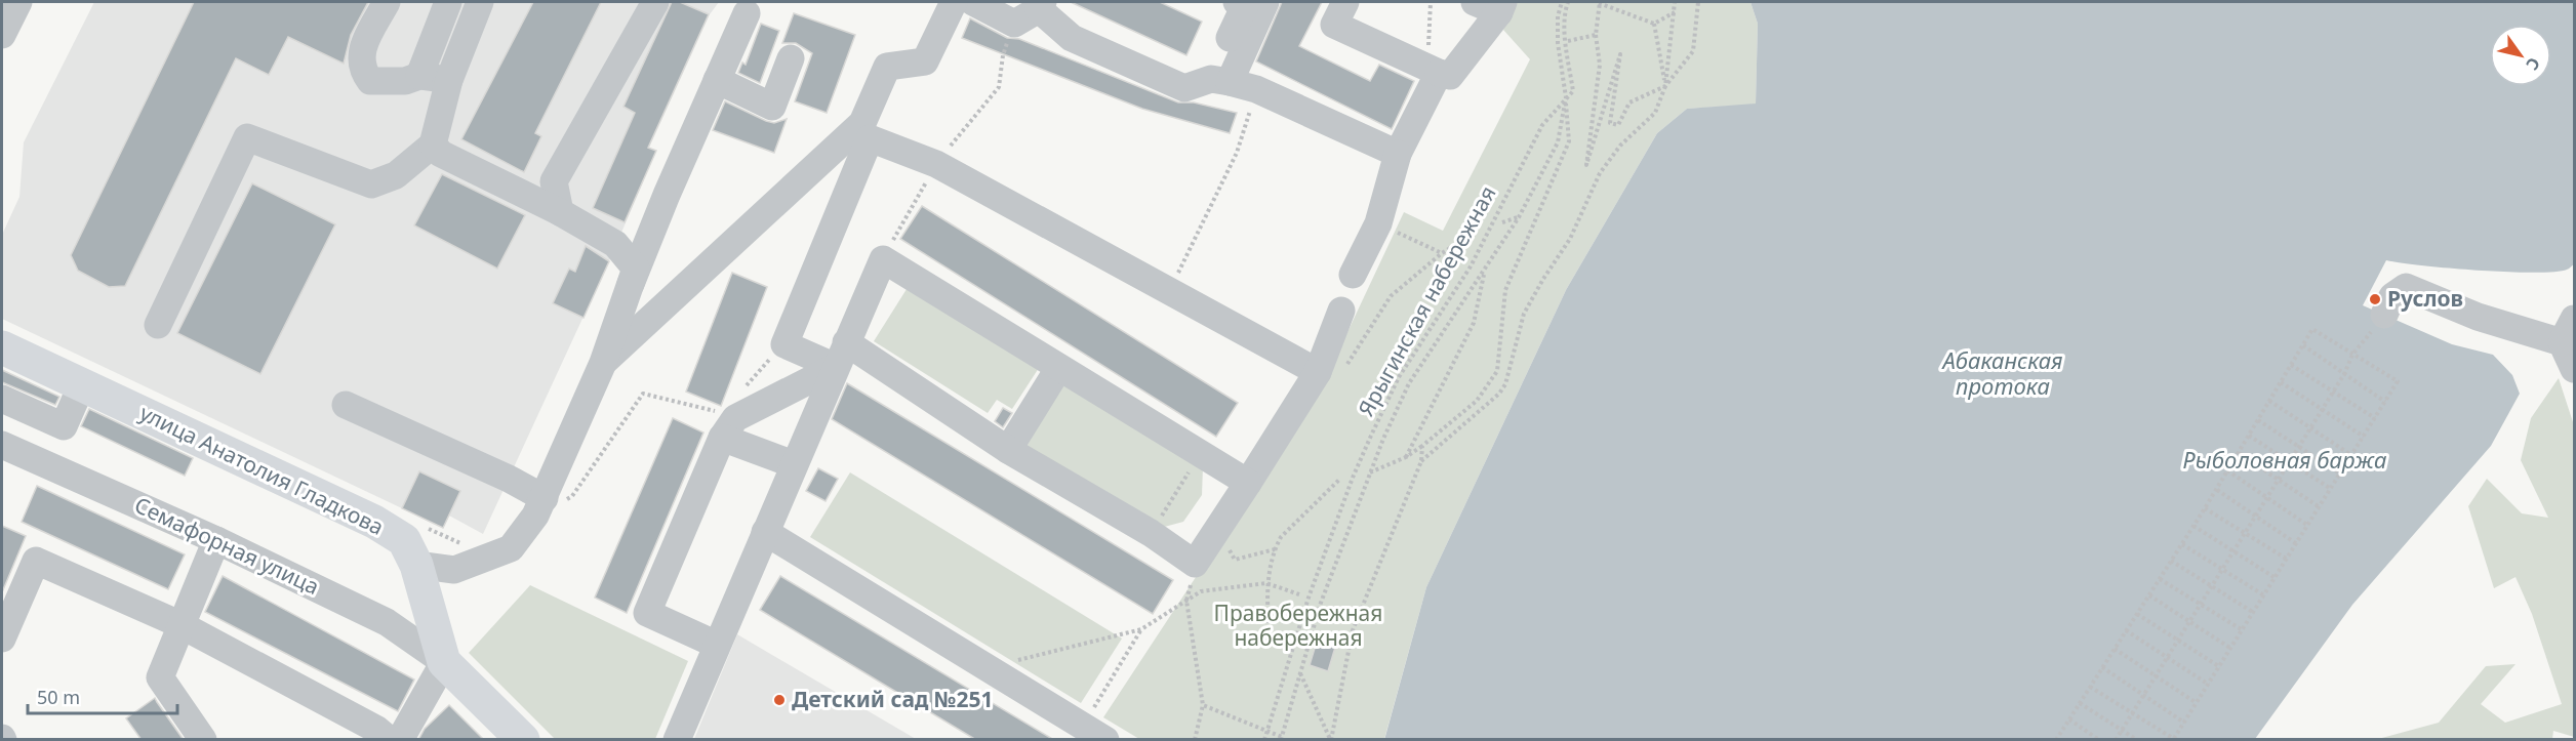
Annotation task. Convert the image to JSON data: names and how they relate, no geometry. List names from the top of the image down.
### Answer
{
  "streets": {
    "main road": ["улица Анатолия Гладкова"],
    "street": ["Семафорная улица"],
    "path": ["Ярыгинская набережная"]
  },
  "crossings": [
    ["улица Анатолия Гладкова", "Семафорная улица"]
  ],
  "water": ["Абаканская протока", "Рыболовная баржа"],
  "parks": ["Правобережная набережная"],
  "places": ["Руслов", "Детский сад №251"],
  "scale_bar": "50 m",
  "north": "bottom right"
}
